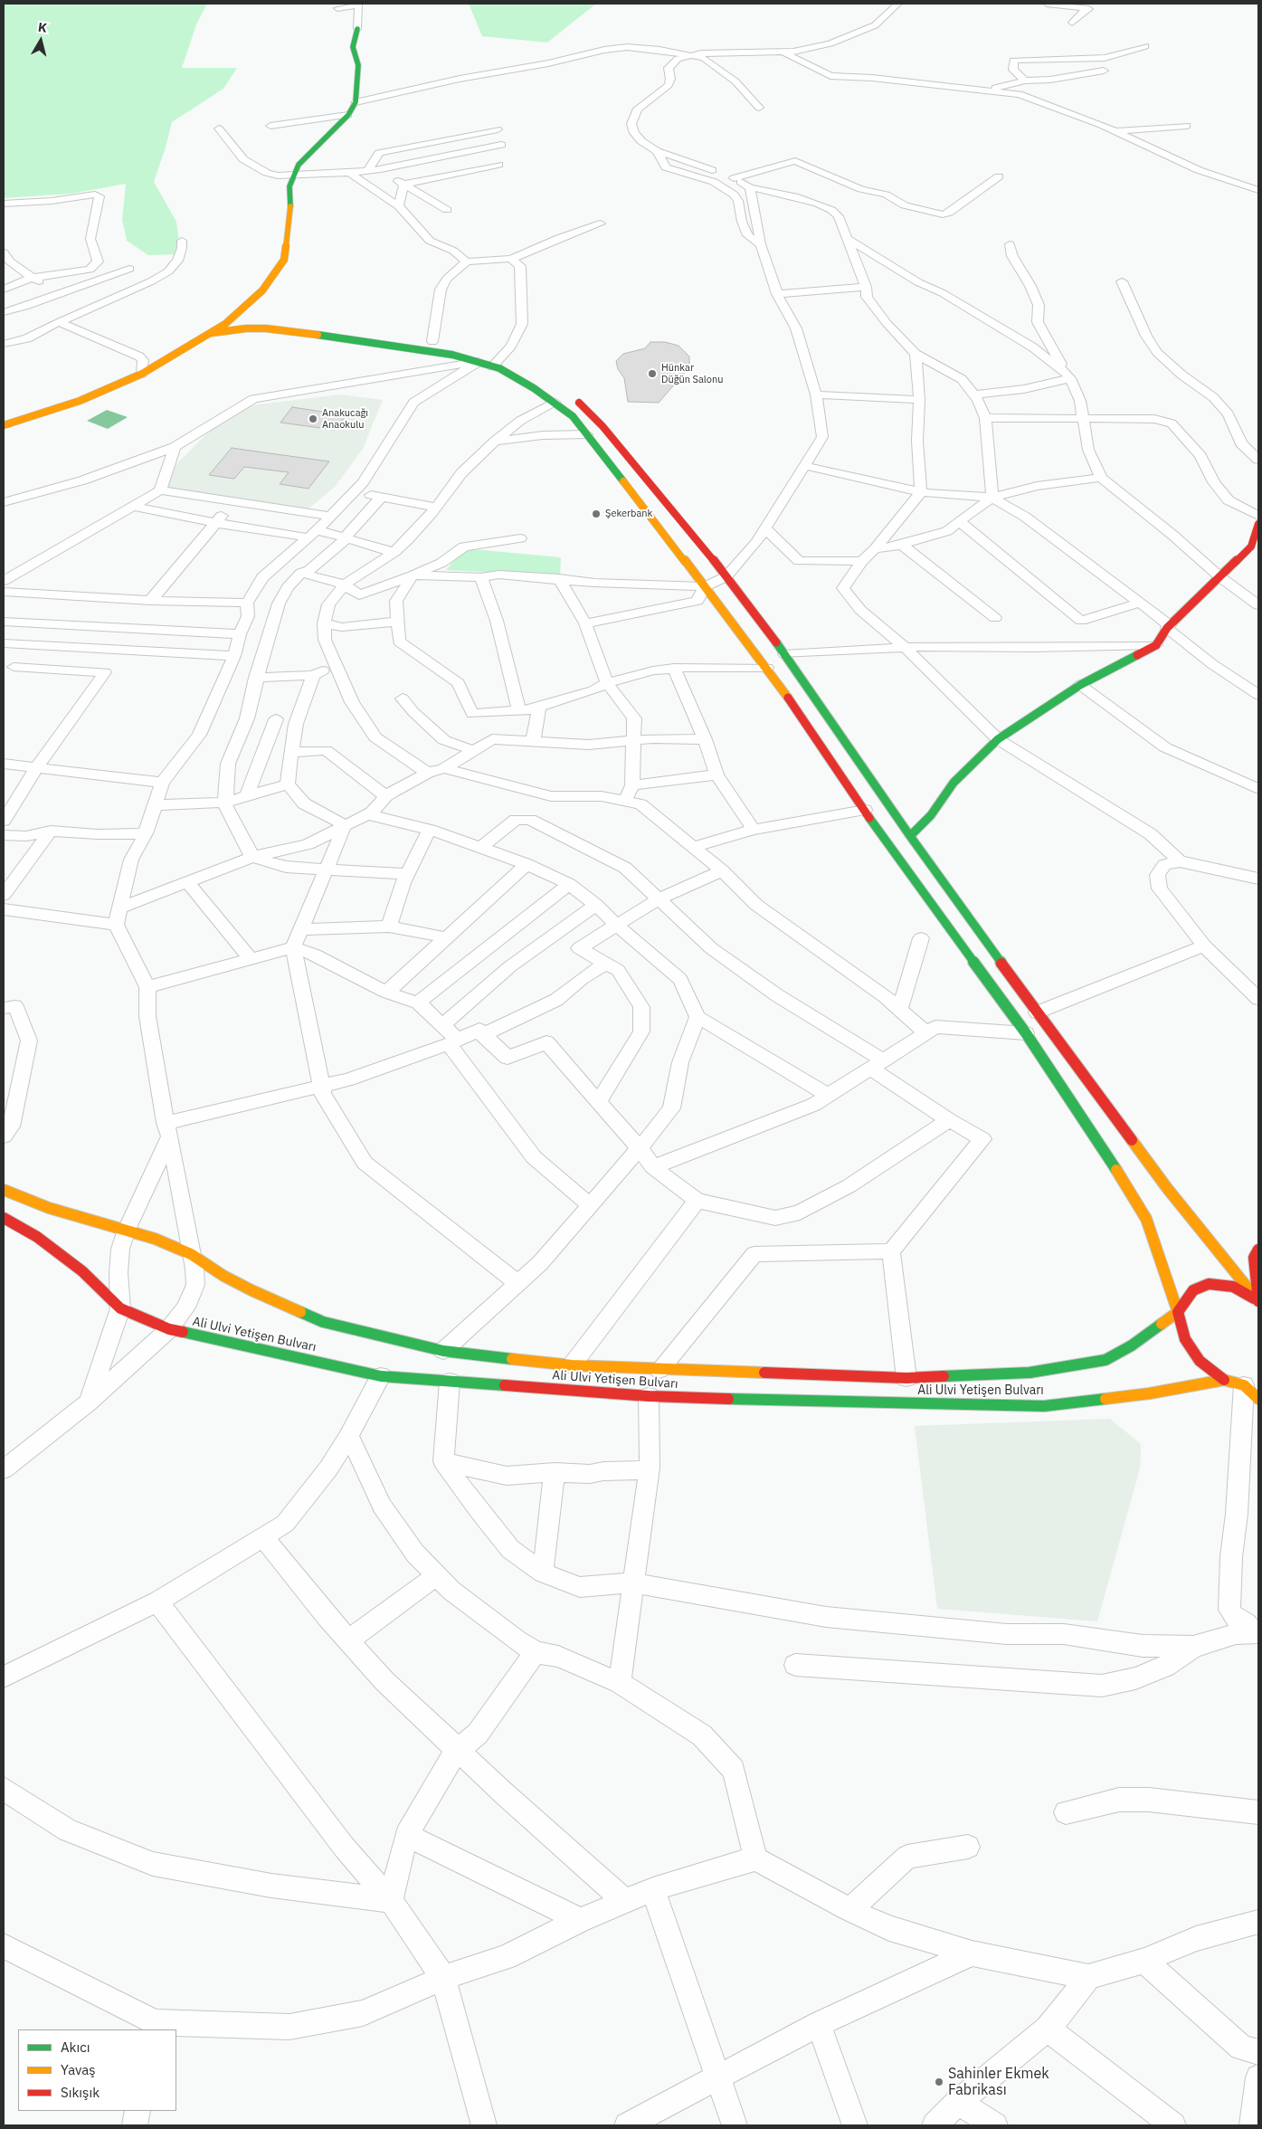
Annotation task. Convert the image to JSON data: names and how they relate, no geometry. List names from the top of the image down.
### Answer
{
  "streets": {
    "main road": ["Ali Ulvi Yetişen Bulvarı"]
  },
  "places": [
    "Hünkar Düğün Salonu",
    "Anakucağı Anaokulu",
    "Şekerbank",
    "Sahinler Ekmek Fabrikası"
  ],
  "legend": ["Akıcı", "Yavaş", "Sıkışık"],
  "north": "top"
}
